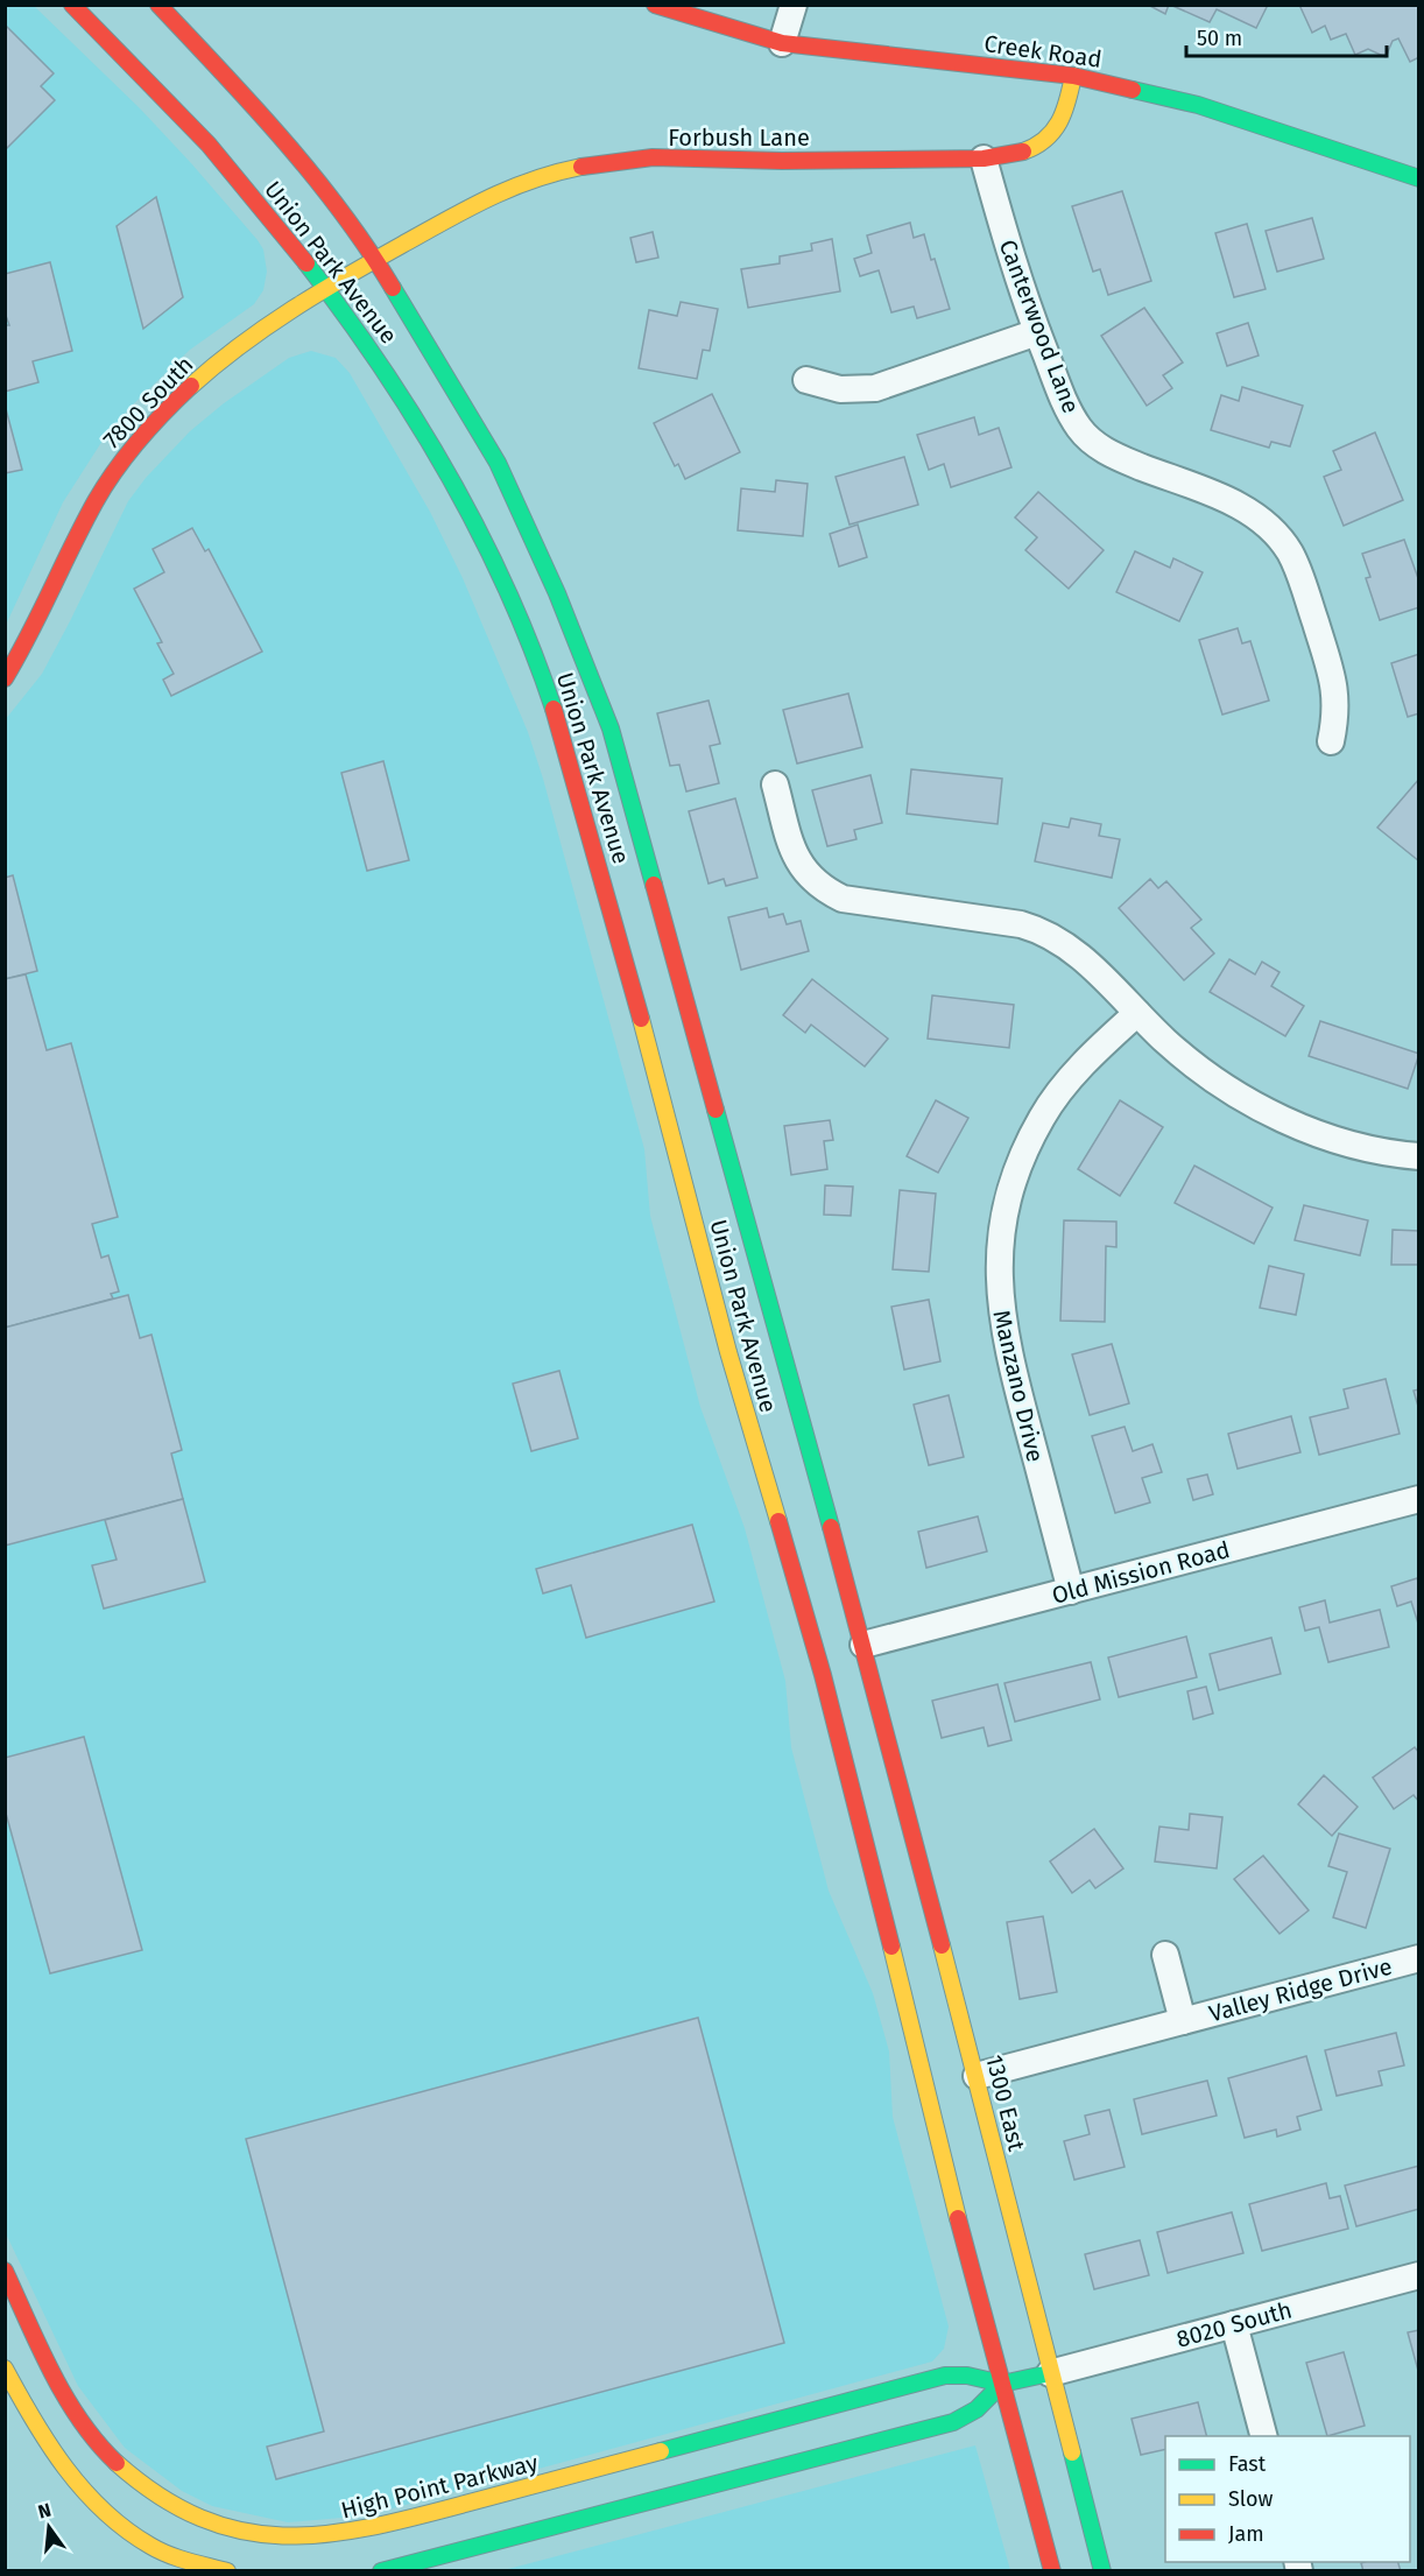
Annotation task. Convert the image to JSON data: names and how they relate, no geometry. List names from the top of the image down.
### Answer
{
  "streets": {
    "main road": [
      "Creek Road",
      "Forbush Lane",
      "Union Park Avenue",
      "7800 South",
      "1300 East",
      "High Point Parkway"
    ],
    "street": [
      "Canterwood Lane",
      "Manzano Drive",
      "Old Mission Road",
      "Valley Ridge Drive",
      "8020 South"
    ]
  },
  "crossings": [
    ["Creek Road", "Forbush Lane"],
    ["Forbush Lane", "Union Park Avenue"],
    ["Forbush Lane", "Canterwood Lane"],
    ["Forbush Lane", "7800 South"],
    ["Union Park Avenue", "7800 South"],
    ["Union Park Avenue", "Old Mission Road"],
    ["Union Park Avenue", "1300 East"],
    ["Union Park Avenue", "High Point Parkway"],
    ["Manzano Drive", "Old Mission Road"],
    ["Old Mission Road", "1300 East"],
    ["Valley Ridge Drive", "1300 East"],
    ["1300 East", "8020 South"],
    ["1300 East", "High Point Parkway"],
    ["8020 South", "High Point Parkway"]
  ],
  "legend": ["Fast", "Slow", "Jam"],
  "scale_bar": "50 m",
  "north": "top"
}
